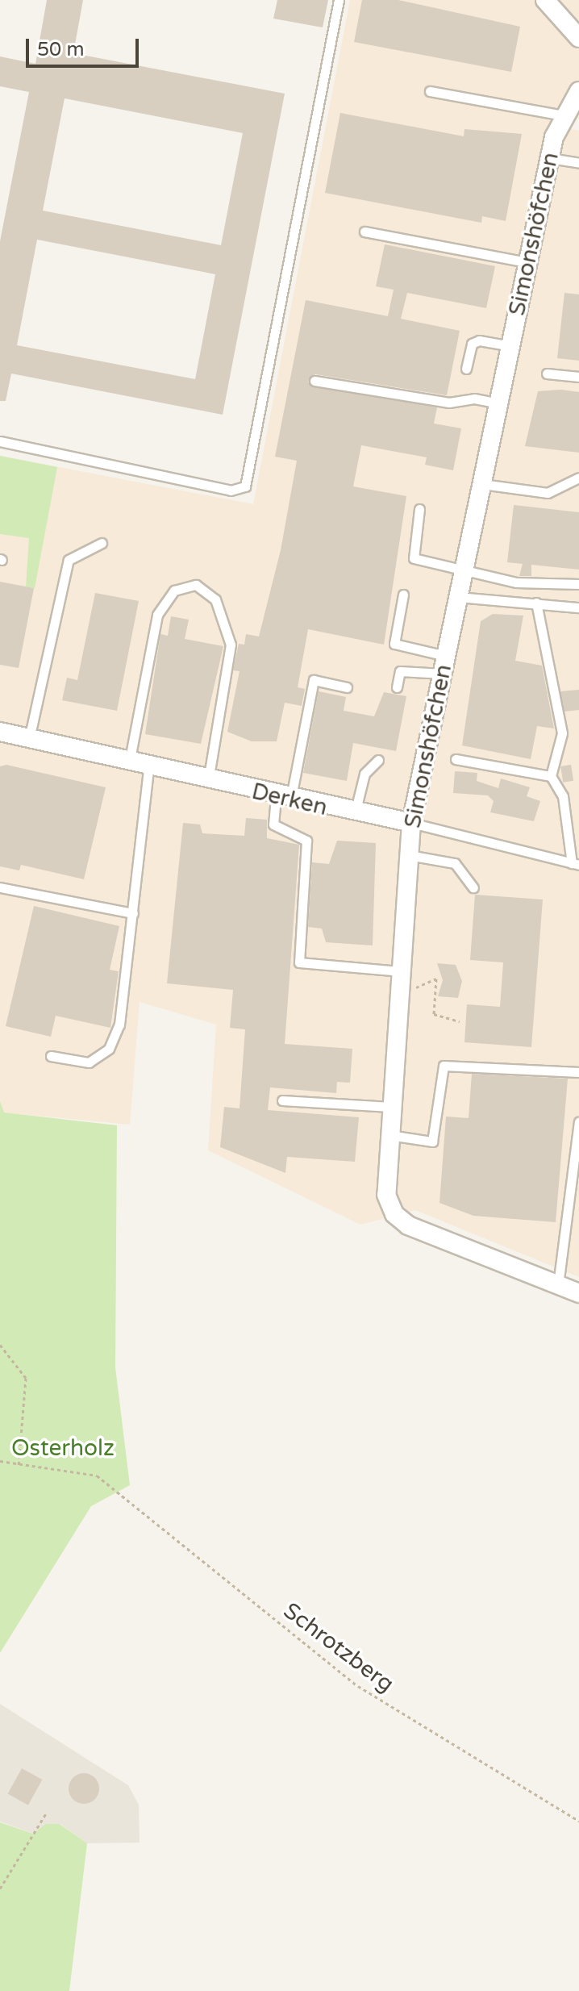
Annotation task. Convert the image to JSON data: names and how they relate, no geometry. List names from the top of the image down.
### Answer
{
  "streets": {
    "street": ["Simonshöfchen", "Derken"],
    "path": ["Schrotzberg"]
  },
  "crossings": [
    ["Simonshöfchen", "Derken"]
  ],
  "parks": ["Osterholz"],
  "scale_bar": "50 m"
}
